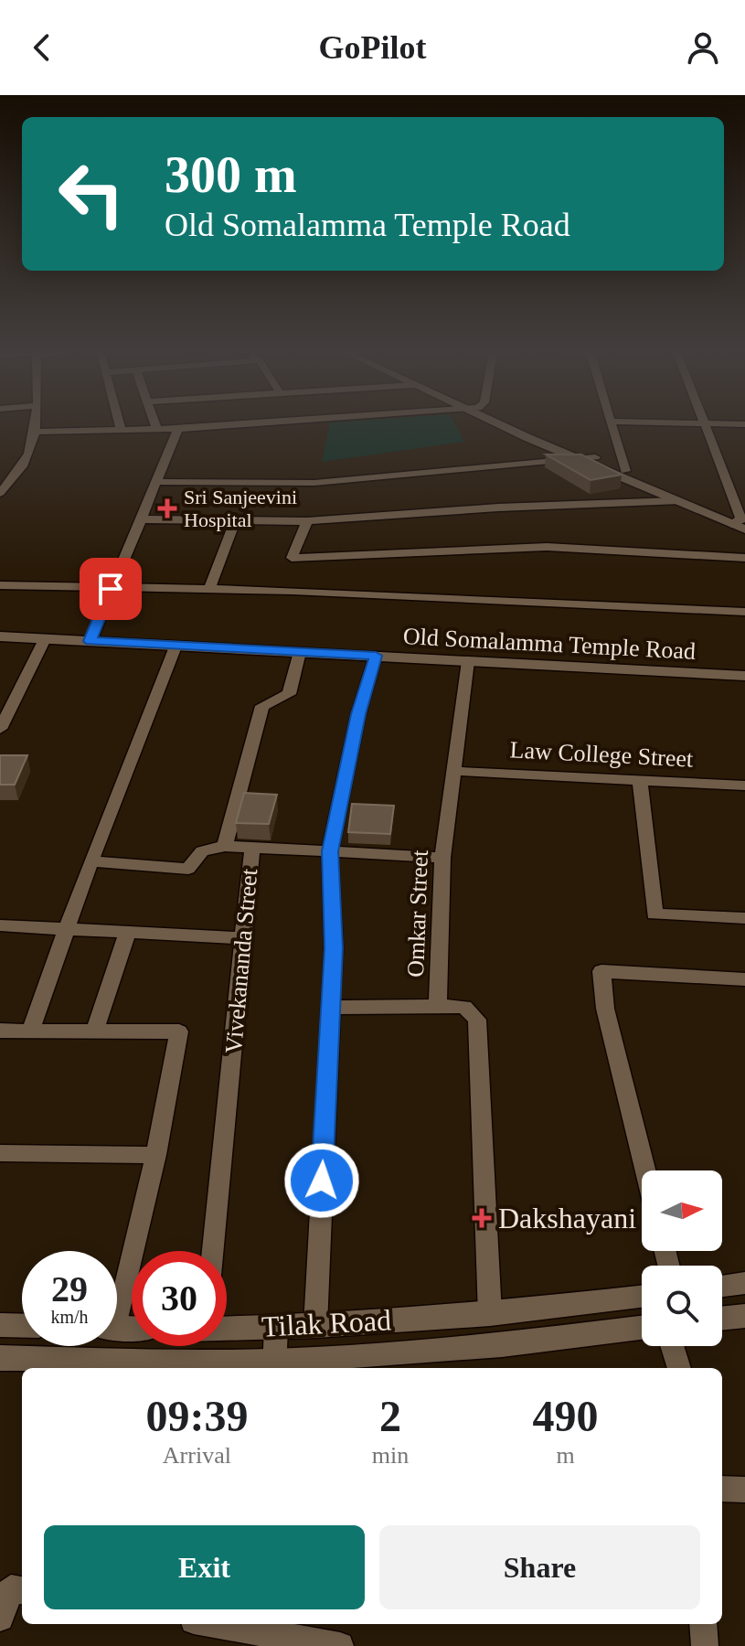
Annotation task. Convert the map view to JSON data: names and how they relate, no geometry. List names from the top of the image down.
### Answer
{
  "streets": {
    "main road": ["Old Somalamma Temple Road", "Tilak Road"],
    "street": ["Law College Street", "Omkar Street", "Vivekananda Street"]
  },
  "crossings": [
    ["Old Somalamma Temple Road", "Omkar Street"],
    ["Old Somalamma Temple Road", "Vivekananda Street"],
    ["Law College Street", "Omkar Street"],
    ["Omkar Street", "Tilak Road"]
  ],
  "places": {
    "health": ["Sri Sanjeevini Hospital", "Dakshayani"]
  },
  "north": "right",
  "page": {
    "header": "GoPilot",
    "turn": ["300 m", "Old Somalamma Temple Road"],
    "speed": "29 km/h",
    "limit": "30",
    "eta": [
      "09:39",
      "Arrival",
      "2",
      "min",
      "490",
      "m"
    ],
    "buttons": ["Exit", "Share"]
  }
}
